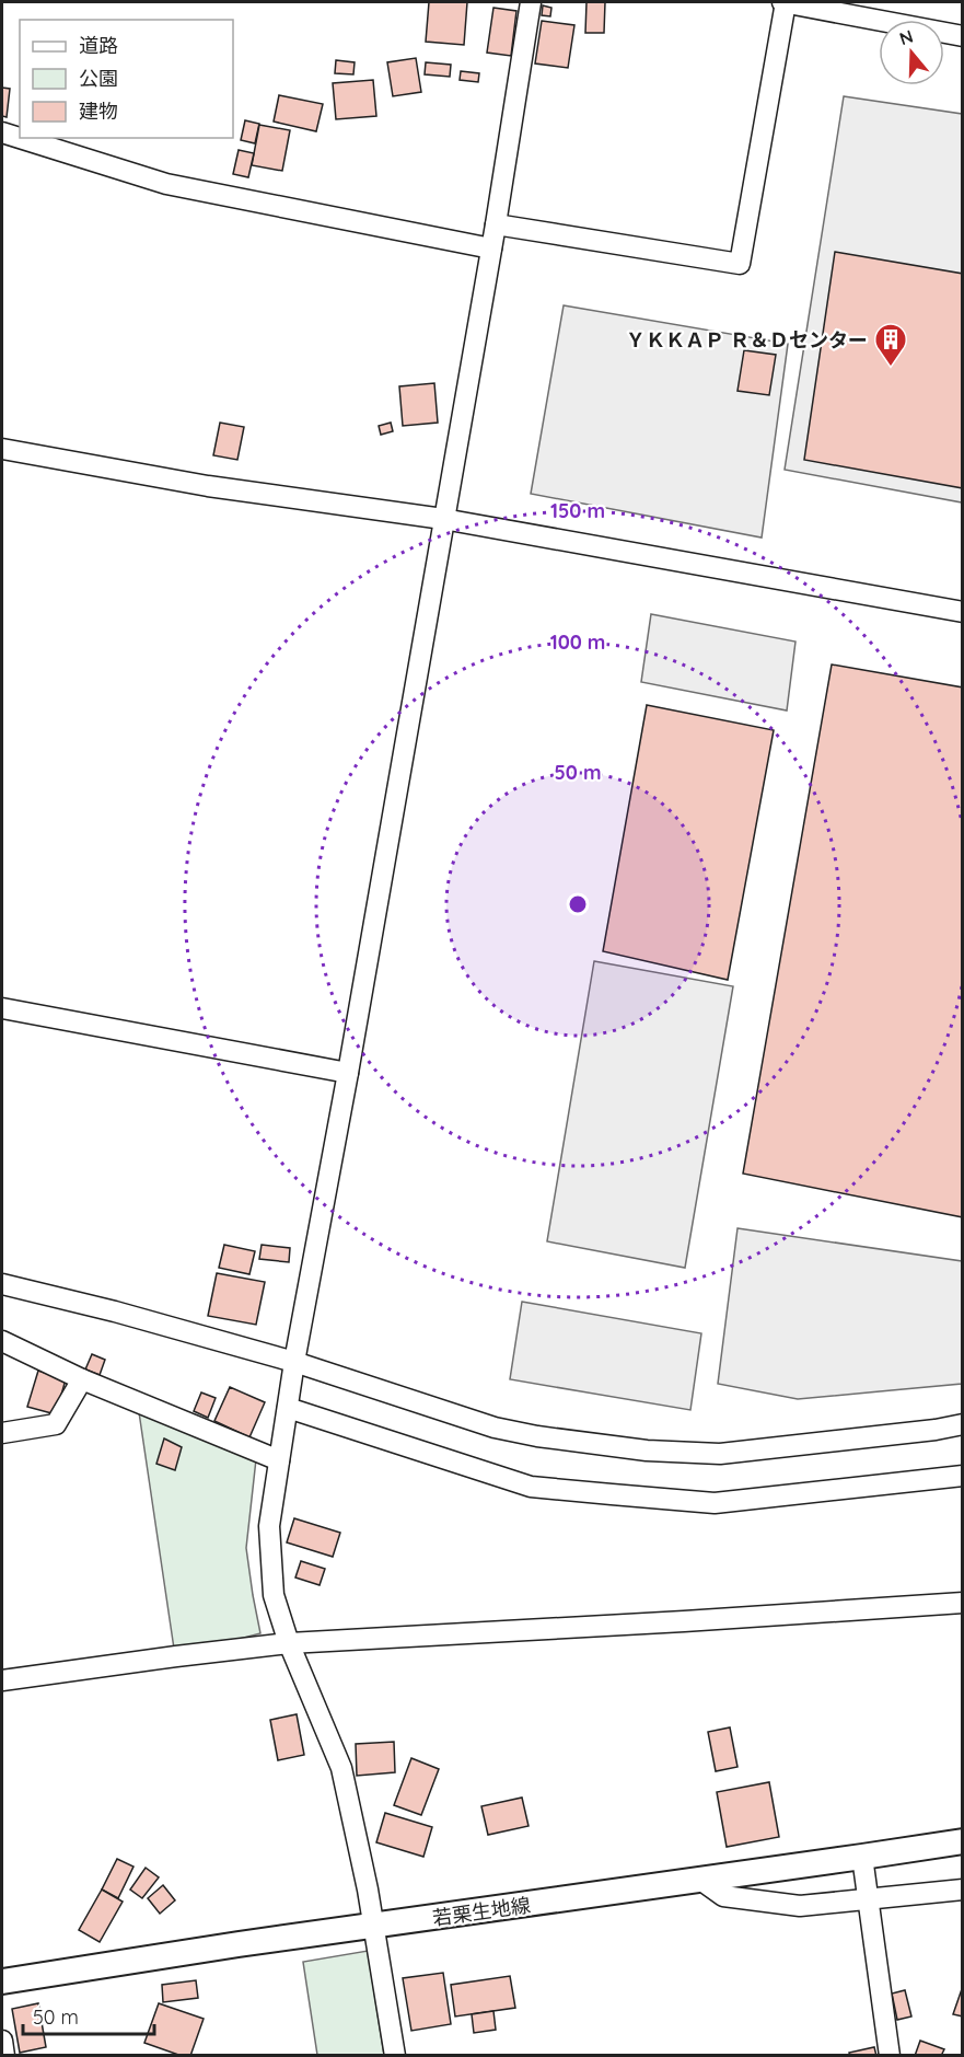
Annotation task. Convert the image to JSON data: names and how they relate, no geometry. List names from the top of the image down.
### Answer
{
  "streets": {
    "main road": ["若栗生地線"]
  },
  "places": {
    "building": ["ＹＫＫＡＰ Ｒ＆Ｄセンター"]
  },
  "legend": ["道路", "公園", "建物"],
  "scale_bar": "50 m",
  "north": "top",
  "rings": ["150 m", "100 m", "50 m"]
}
